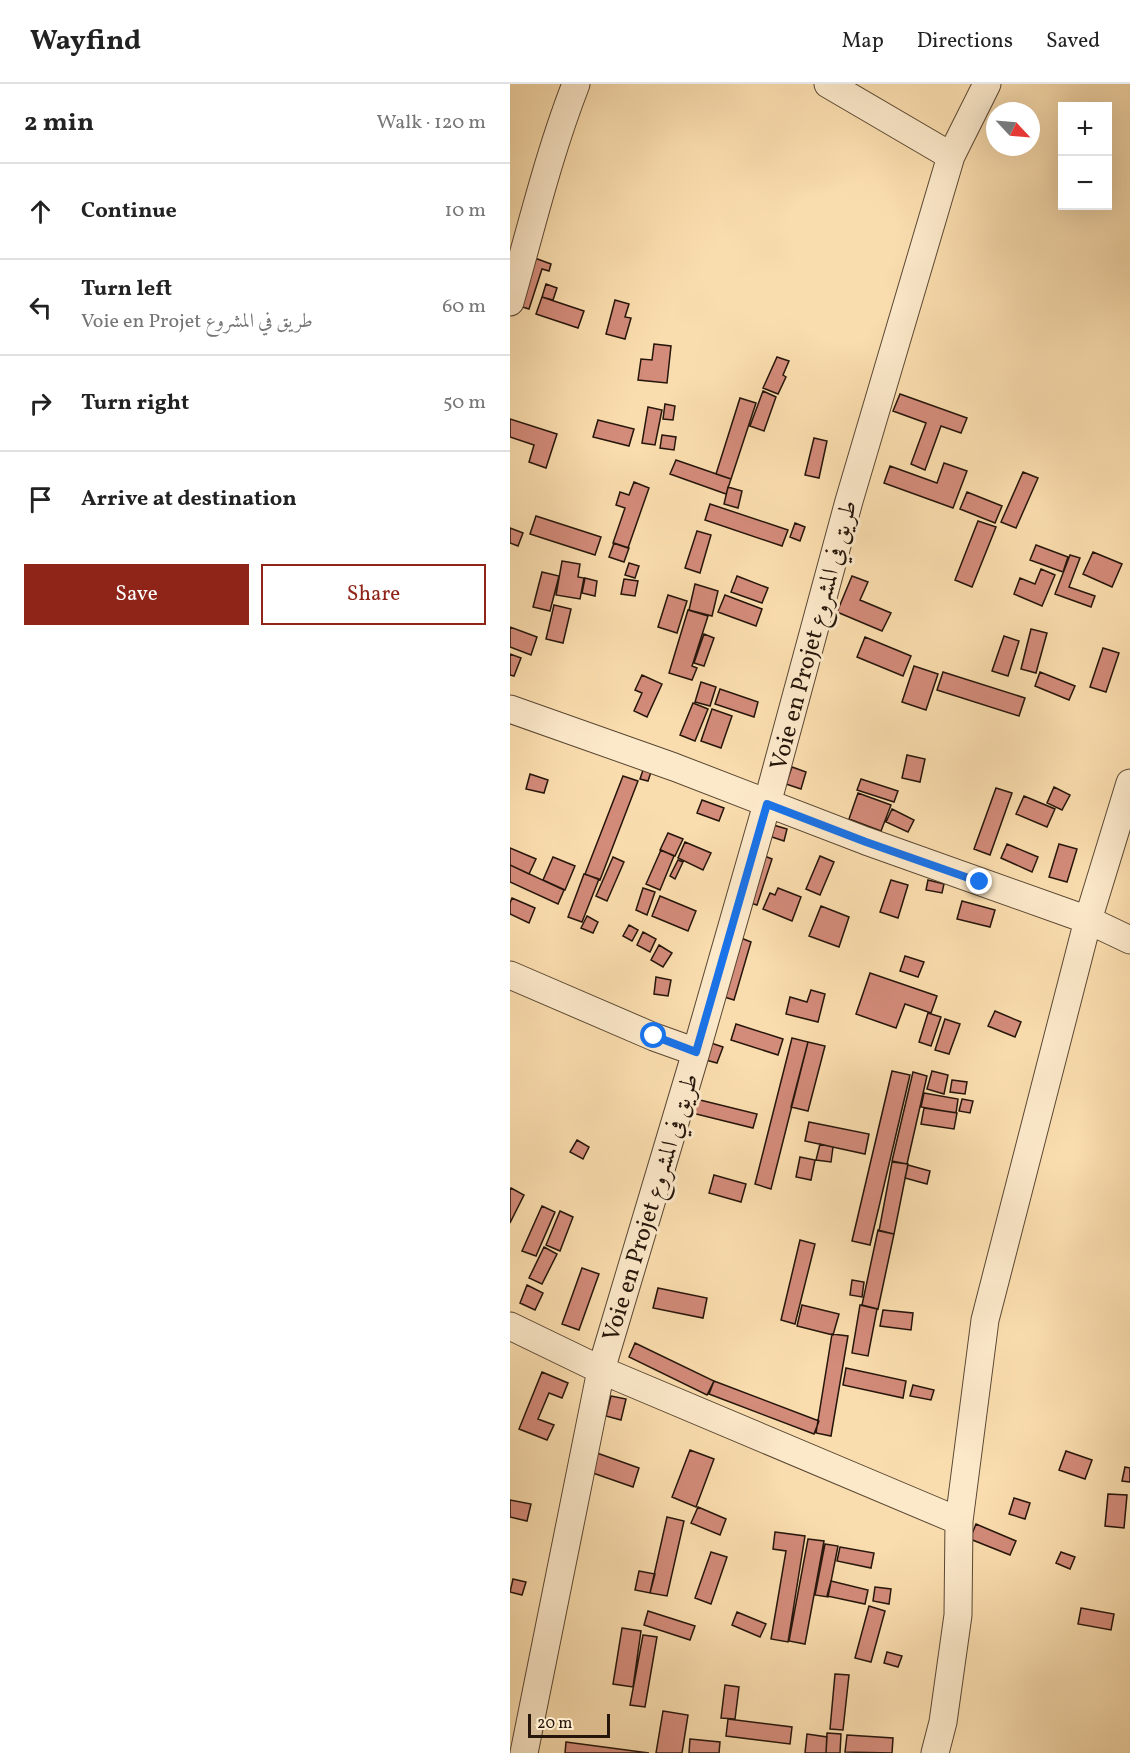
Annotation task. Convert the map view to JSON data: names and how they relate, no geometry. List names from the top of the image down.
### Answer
{
  "streets": {
    "street": ["Voie en Projet طريق في المشروع"]
  },
  "scale_bar": "20 m",
  "north": "bottom right",
  "page": {
    "header": "Wayfind",
    "nav": ["Map", "Directions", "Saved"],
    "heading": ["2 min", "Walk · 120 m"],
    "map_buttons": ["+", "−"],
    "list": [
      ["Continue", "10 m"],
      ["Turn left", "Voie en Projet طريق في المشروع", "60 m"],
      ["Turn right", "50 m"],
      "Arrive at destination"
    ],
    "buttons": ["Save", "Share"],
    "scale": "20 m"
  }
}
